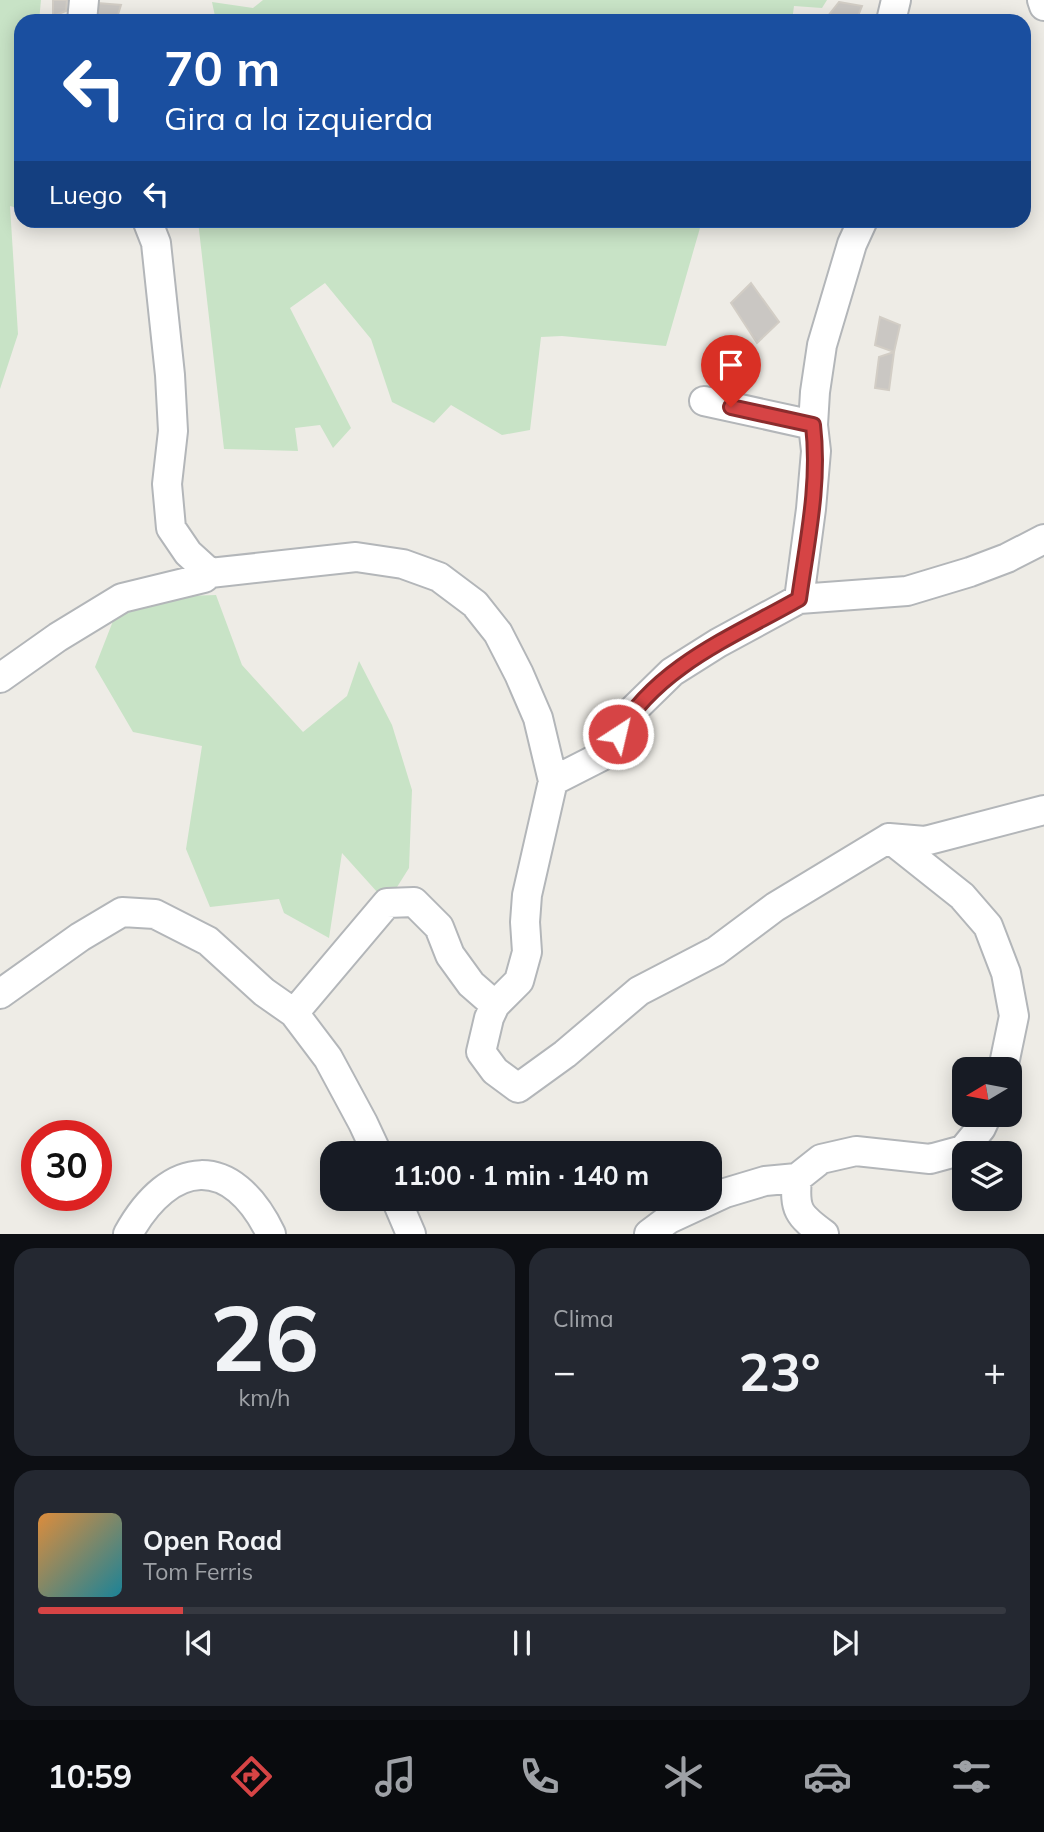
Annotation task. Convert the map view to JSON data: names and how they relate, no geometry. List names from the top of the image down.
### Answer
{
  "north": "left",
  "page": {
    "turn": ["70 m", "Gira a la izquierda"],
    "then": "Luego",
    "limit": "30",
    "trip": "11:00 · 1 min · 140 m",
    "tile": [
      ["26", "km/h"],
      "Clima"
    ],
    "heat": ["−", "23°", "+"],
    "song": ["Open Road", "Tom Ferris"],
    "tabs": "10:59"
  }
}
